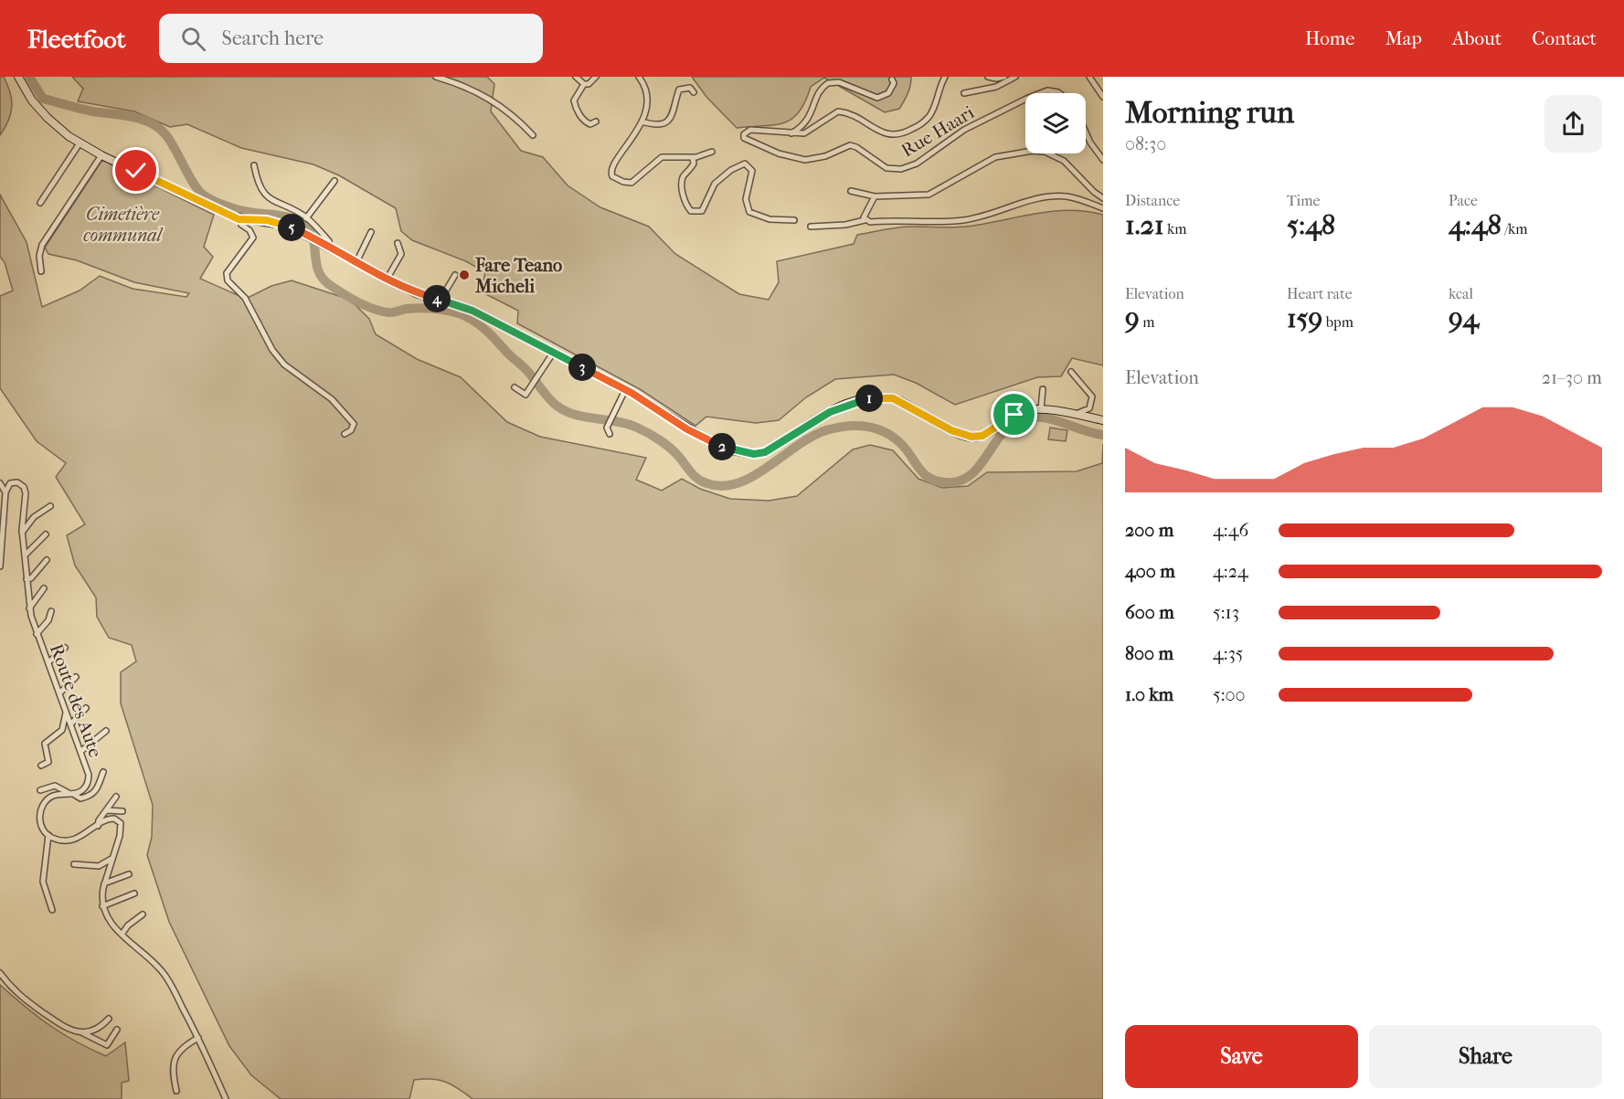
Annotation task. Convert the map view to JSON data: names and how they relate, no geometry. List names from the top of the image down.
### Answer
{
  "streets": {
    "street": ["Rue Haari", "Route des Aute"]
  },
  "parks": ["Cimetière communal"],
  "places": ["Fare Teano Micheli"],
  "page": {
    "header": "Fleetfoot",
    "search": "Search here",
    "nav": [
      "Home",
      "Map",
      "About",
      "Contact"
    ],
    "heading": ["Morning run", "08:30"],
    "stats": [
      ["Distance", "1.21 km"],
      ["Time", "5:48"],
      ["Pace", "4:48 /km"],
      ["Elevation", "9 m"],
      ["Heart rate", "159 bpm"],
      ["kcal", "94"]
    ],
    "pins": [
      "5",
      "4",
      "3",
      "1",
      "2"
    ],
    "chart": ["Elevation", "21–30 m"],
    "list": [
      {
        "name": "200 m",
        "note": "4:46"
      },
      {
        "name": "400 m",
        "note": "4:24"
      },
      {
        "name": "600 m",
        "note": "5:13"
      },
      {
        "name": "800 m",
        "note": "4:35"
      },
      {
        "name": "1.0 km",
        "note": "5:00"
      }
    ],
    "buttons": ["Save", "Share"]
  }
}
